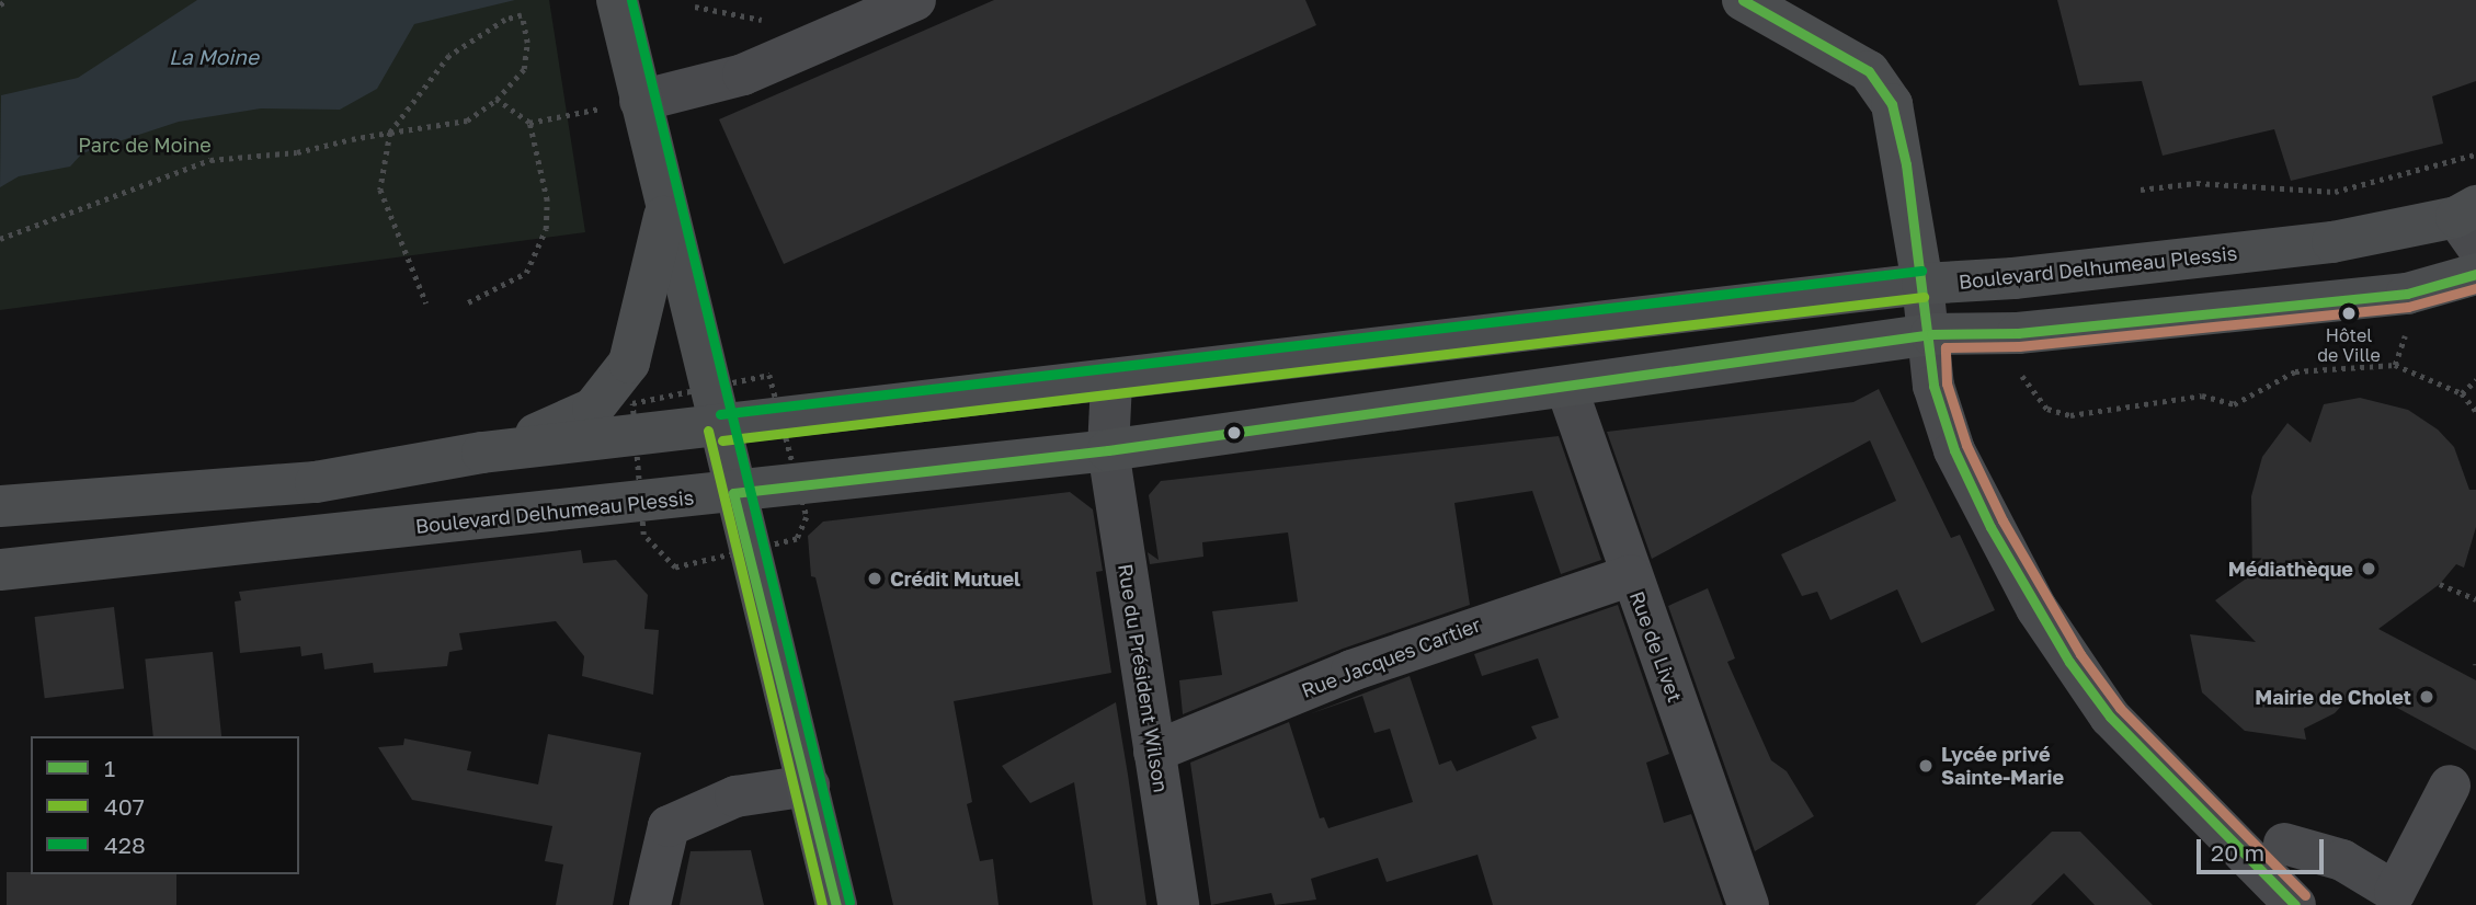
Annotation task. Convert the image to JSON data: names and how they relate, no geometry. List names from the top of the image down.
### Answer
{
  "streets": {
    "main road": ["Boulevard Delhumeau Plessis"],
    "street": ["Rue de Livet", "Rue Jacques Cartier", "Rue du Président Wilson"]
  },
  "crossings": [
    ["Boulevard Delhumeau Plessis", "Rue de Livet"],
    ["Boulevard Delhumeau Plessis", "Rue du Président Wilson"],
    ["Rue de Livet", "Rue Jacques Cartier"],
    ["Rue Jacques Cartier", "Rue du Président Wilson"]
  ],
  "water": ["La Moine"],
  "parks": ["Parc de Moine"],
  "places": [
    "Hôtel de Ville",
    "Médiathèque",
    "Crédit Mutuel",
    "Mairie de Cholet",
    "Lycée privé Sainte-Marie"
  ],
  "lines": ["transit line 1", "transit line 428", "transit line 407"],
  "legend": ["1", "407", "428"],
  "scale_bar": "20 m"
}
